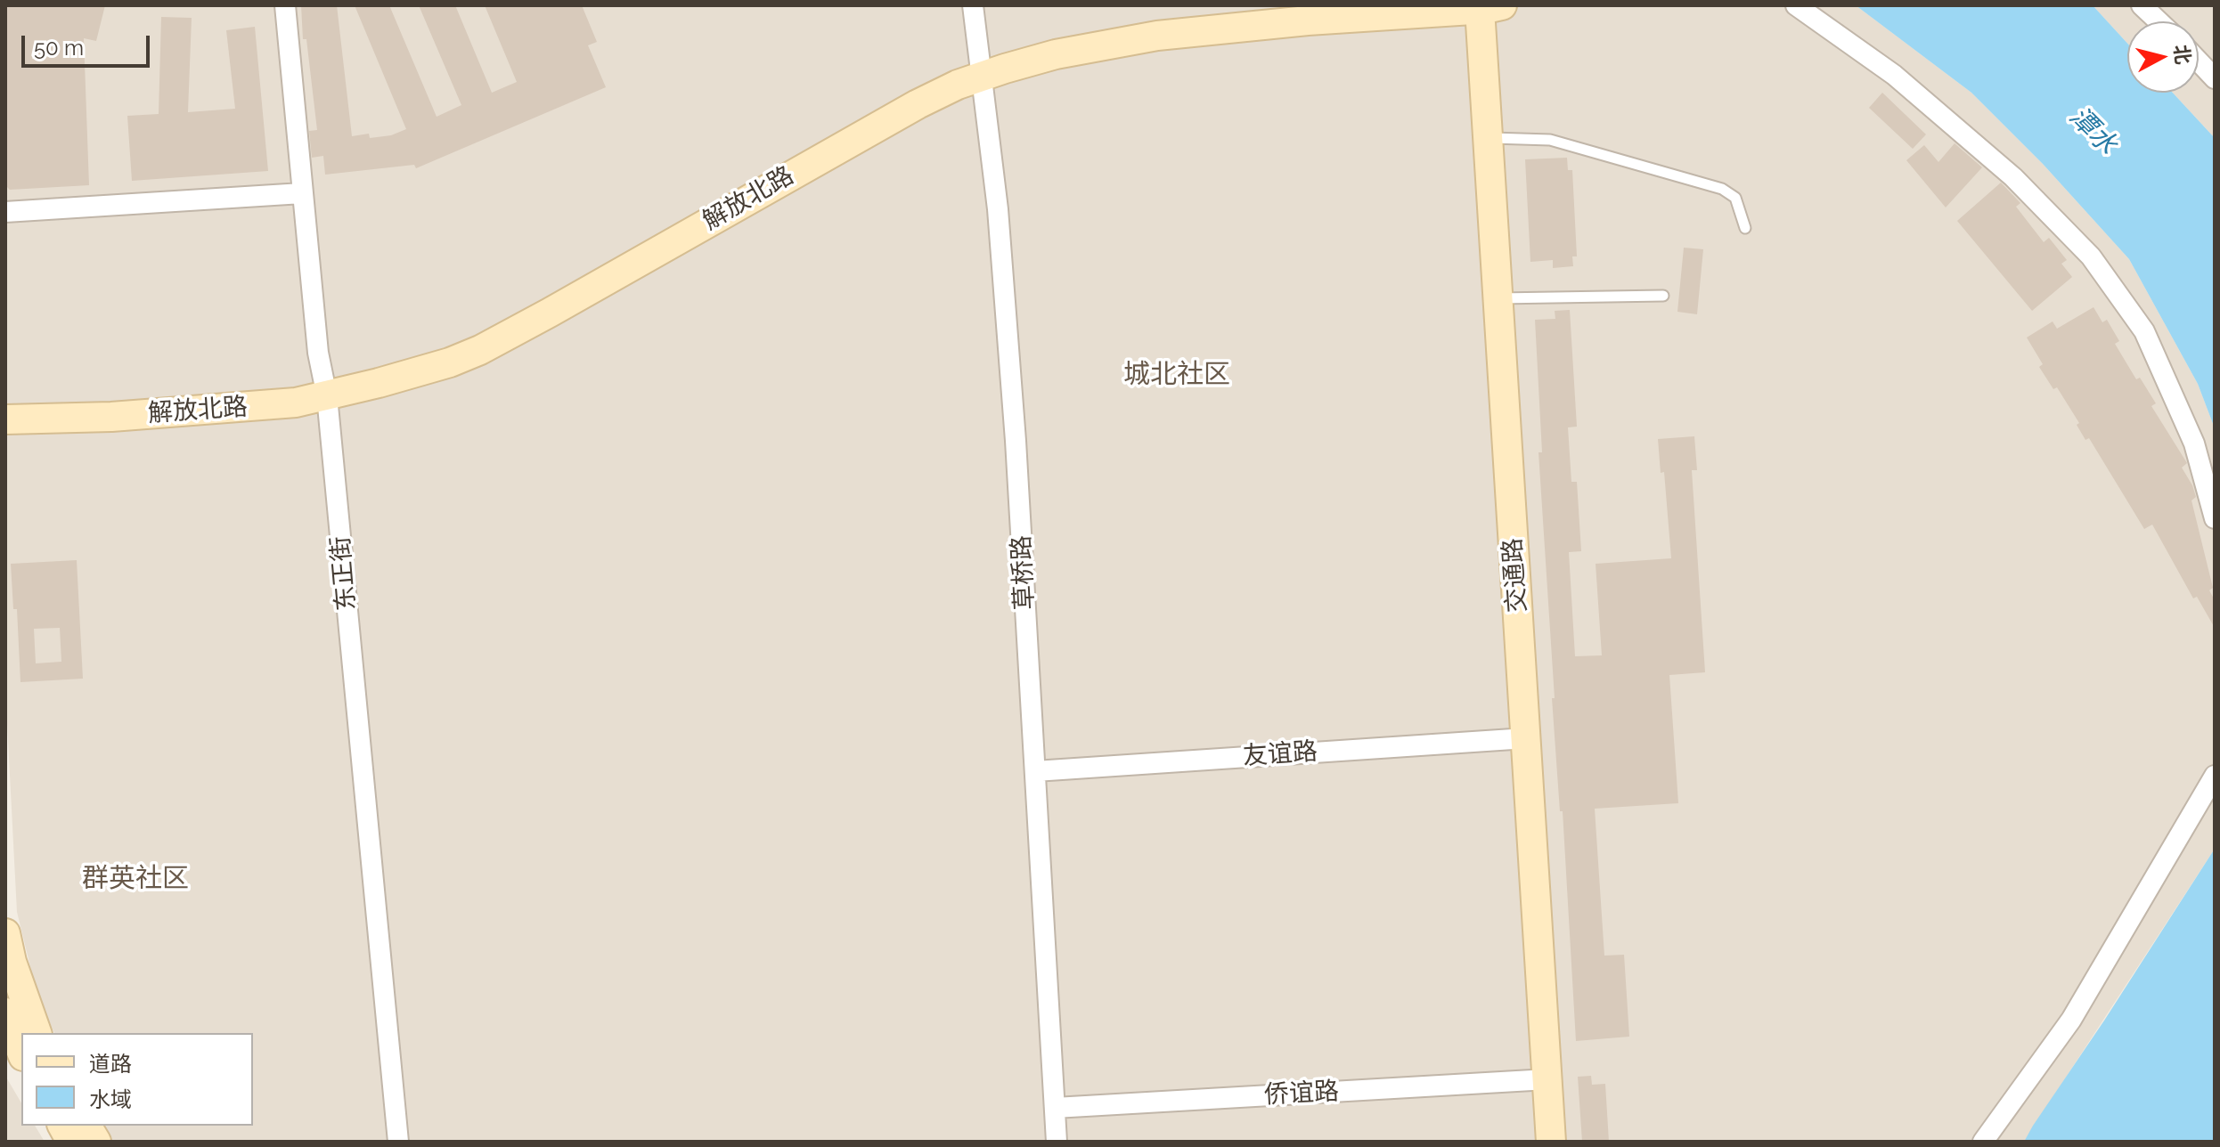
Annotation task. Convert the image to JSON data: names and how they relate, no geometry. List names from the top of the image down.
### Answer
{
  "streets": {
    "street": [
      "解放北路",
      "草桥路",
      "东正街",
      "交通路",
      "友谊路",
      "侨谊路"
    ]
  },
  "crossings": [
    ["解放北路", "草桥路"],
    ["解放北路", "东正街"],
    ["解放北路", "交通路"],
    ["草桥路", "友谊路"],
    ["草桥路", "侨谊路"],
    ["交通路", "友谊路"],
    ["交通路", "侨谊路"]
  ],
  "districts": ["城北社区", "群英社区"],
  "water": ["潭水"],
  "legend": ["道路", "水域"],
  "scale_bar": "50 m",
  "north": "right"
}
